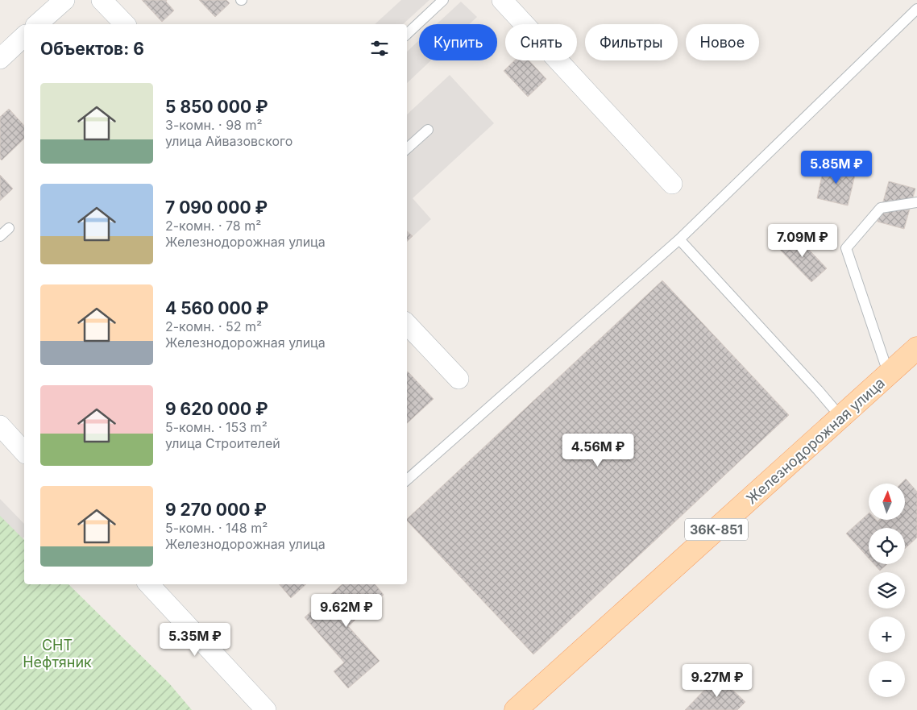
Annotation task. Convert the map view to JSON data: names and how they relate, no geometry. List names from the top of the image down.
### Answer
{
  "streets": {
    "main road": ["Железнодорожная улица", "36К-851"]
  },
  "parks": ["СНТ Нефтяник"],
  "north": "top",
  "page": {
    "chip": [
      "Купить",
      "Снять",
      "Фильтры",
      "Новое"
    ],
    "heading": "Объектов: 6",
    "list": [
      {
        "name": "5 850 000 ₽",
        "note": "3-комн. · 98 m² · улица Айвазовского"
      },
      {
        "name": "7 090 000 ₽",
        "note": "2-комн. · 78 m² · Железнодорожная улица"
      },
      {
        "name": "4 560 000 ₽",
        "note": "2-комн. · 52 m² · Железнодорожная улица"
      },
      {
        "name": "9 620 000 ₽",
        "note": "5-комн. · 153 m² · улица Строителей"
      },
      {
        "name": "9 270 000 ₽",
        "note": "5-комн. · 148 m² · Железнодорожная улица"
      }
    ],
    "price": [
      "5.85M ₽",
      "7.09M ₽",
      "4.56M ₽",
      "9.62M ₽",
      "5.35M ₽",
      "9.27M ₽"
    ],
    "map_buttons": ["+", "−"]
  }
}
